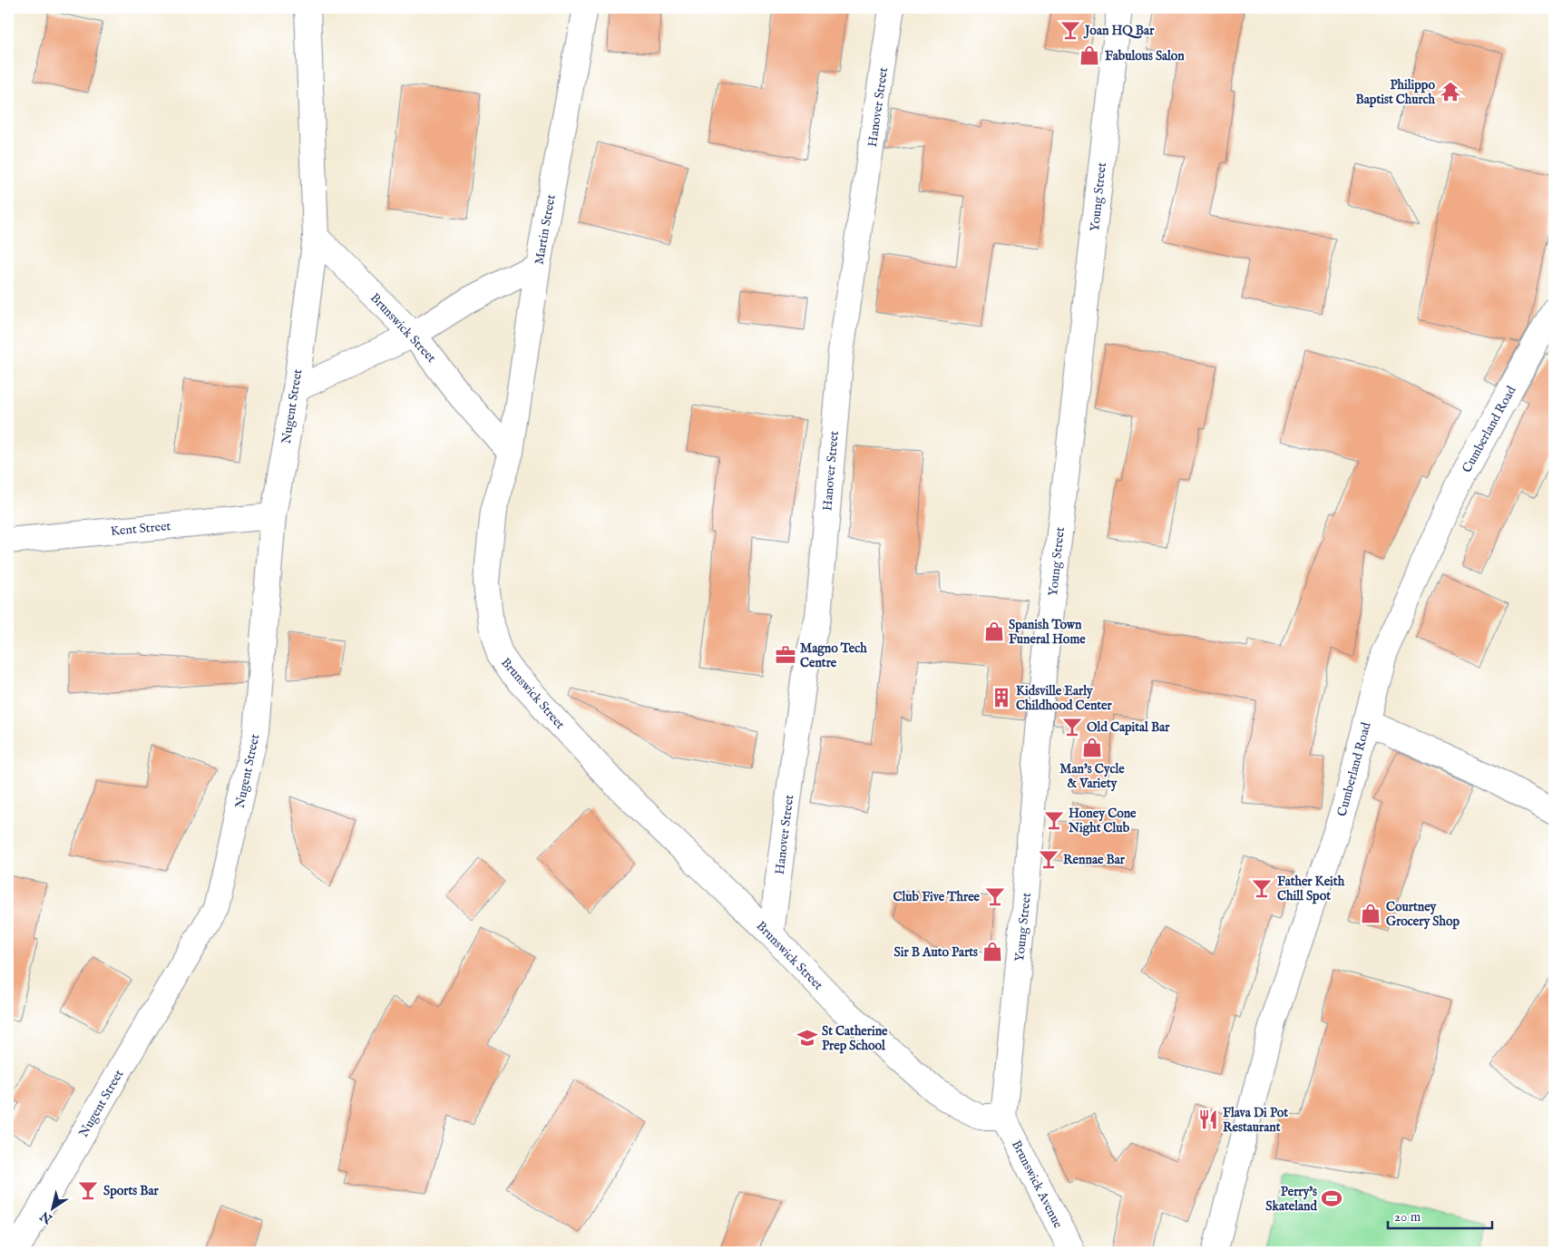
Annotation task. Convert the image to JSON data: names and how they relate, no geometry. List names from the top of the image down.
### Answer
{
  "streets": {
    "street": [
      "Hanover Street",
      "Young Street",
      "Martin Street",
      "Brunswick Street",
      "Nugent Street",
      "Cumberland Road",
      "Kent Street",
      "Brunswick Avenue"
    ]
  },
  "crossings": [
    ["Hanover Street", "Brunswick Street"],
    ["Young Street", "Brunswick Street"],
    ["Young Street", "Brunswick Avenue"],
    ["Martin Street", "Brunswick Street"],
    ["Brunswick Street", "Nugent Street"],
    ["Brunswick Street", "Brunswick Avenue"],
    ["Nugent Street", "Kent Street"]
  ],
  "places": {
    "bar": [
      "Joan HQ Bar",
      "Old Capital Bar",
      "Honey Cone Night Club",
      "Rennae Bar",
      "Father Keith Chill Spot",
      "Club Five Three",
      "Sports Bar"
    ],
    "shop": [
      "Fabulous Salon",
      "Spanish Town Funeral Home",
      "Man's Cycle & Variety",
      "Courtney Grocery Shop",
      "Sir B Auto Parts"
    ],
    "temple": ["Philippo Baptist Church"],
    "office": ["Magno Tech Centre"],
    "building": ["Kidsville Early Childhood Center"],
    "school or university": ["St Catherine Prep School"],
    "restaurant": ["Flava Di Pot Restaurant"],
    "sports": ["Perry's Skateland"]
  },
  "scale_bar": "20 m",
  "north": "bottom left"
}
